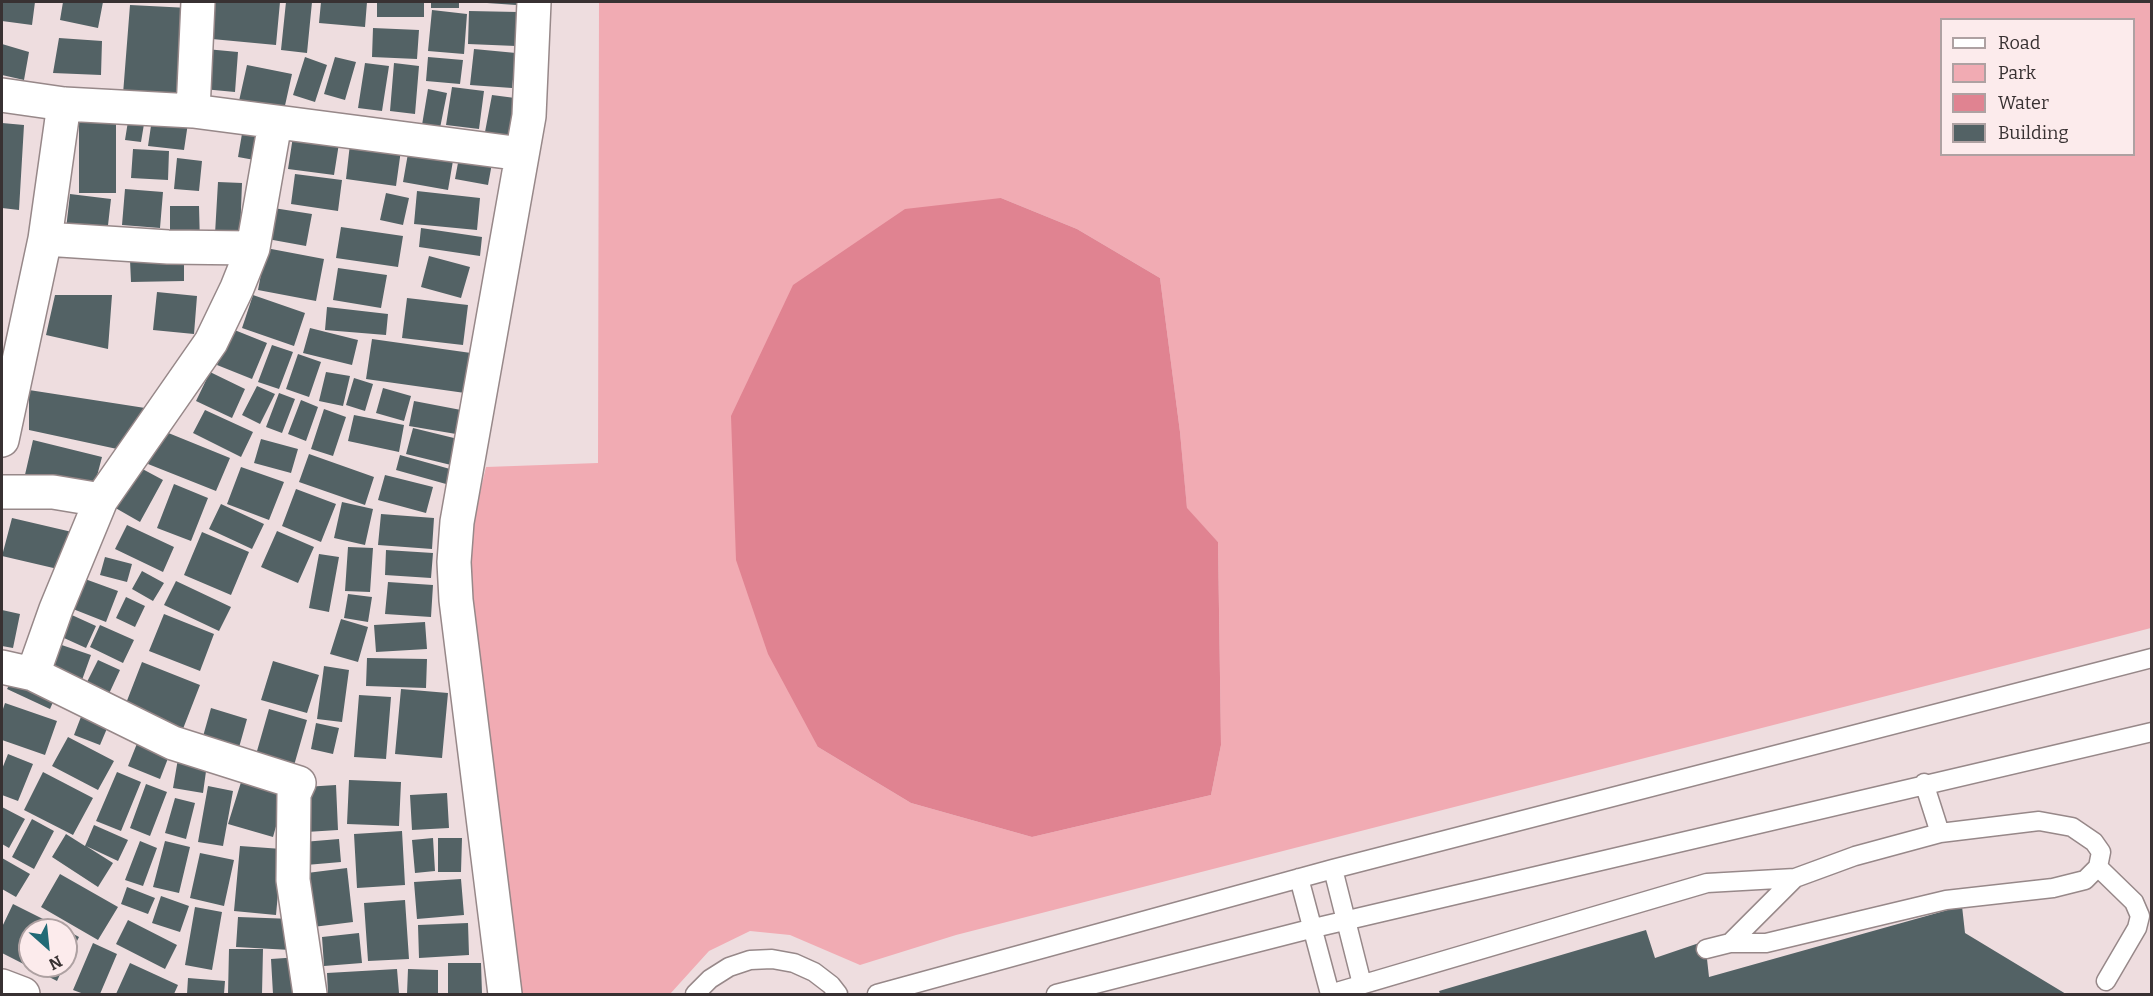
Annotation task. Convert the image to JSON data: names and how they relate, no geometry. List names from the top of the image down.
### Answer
{
  "legend": [
    "Road",
    "Park",
    "Water",
    "Building"
  ],
  "north": "bottom right"
}
